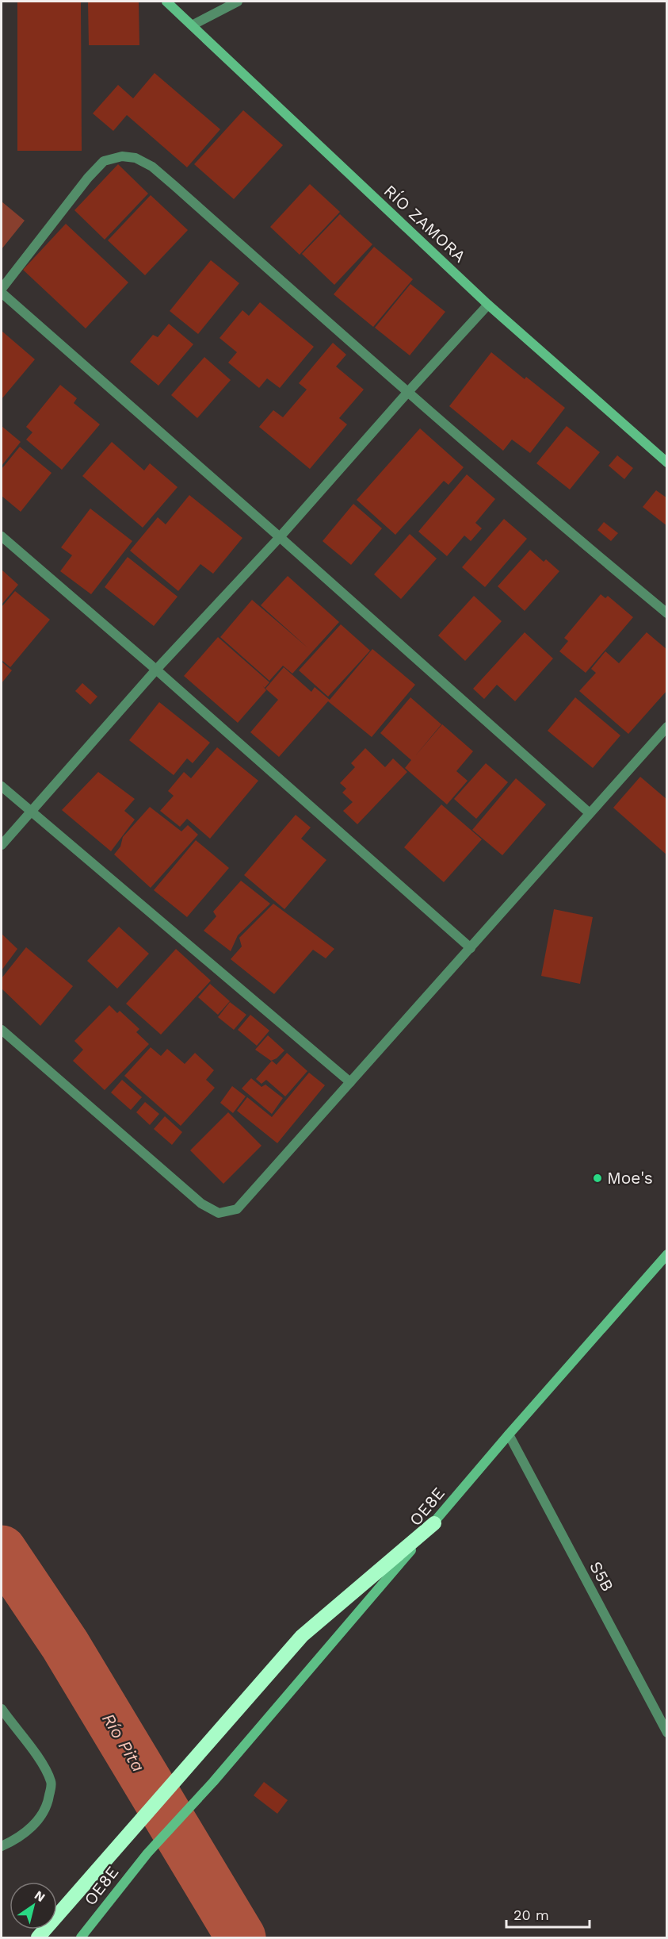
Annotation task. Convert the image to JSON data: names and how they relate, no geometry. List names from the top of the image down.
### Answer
{
  "streets": {
    "street": ["RÍO ZAMORA", "OE8E", "S5B"]
  },
  "crossings": [
    ["OE8E", "S5B"]
  ],
  "water": ["Río Pita"],
  "places": ["Moe's"],
  "scale_bar": "20 m",
  "north": "top right"
}
